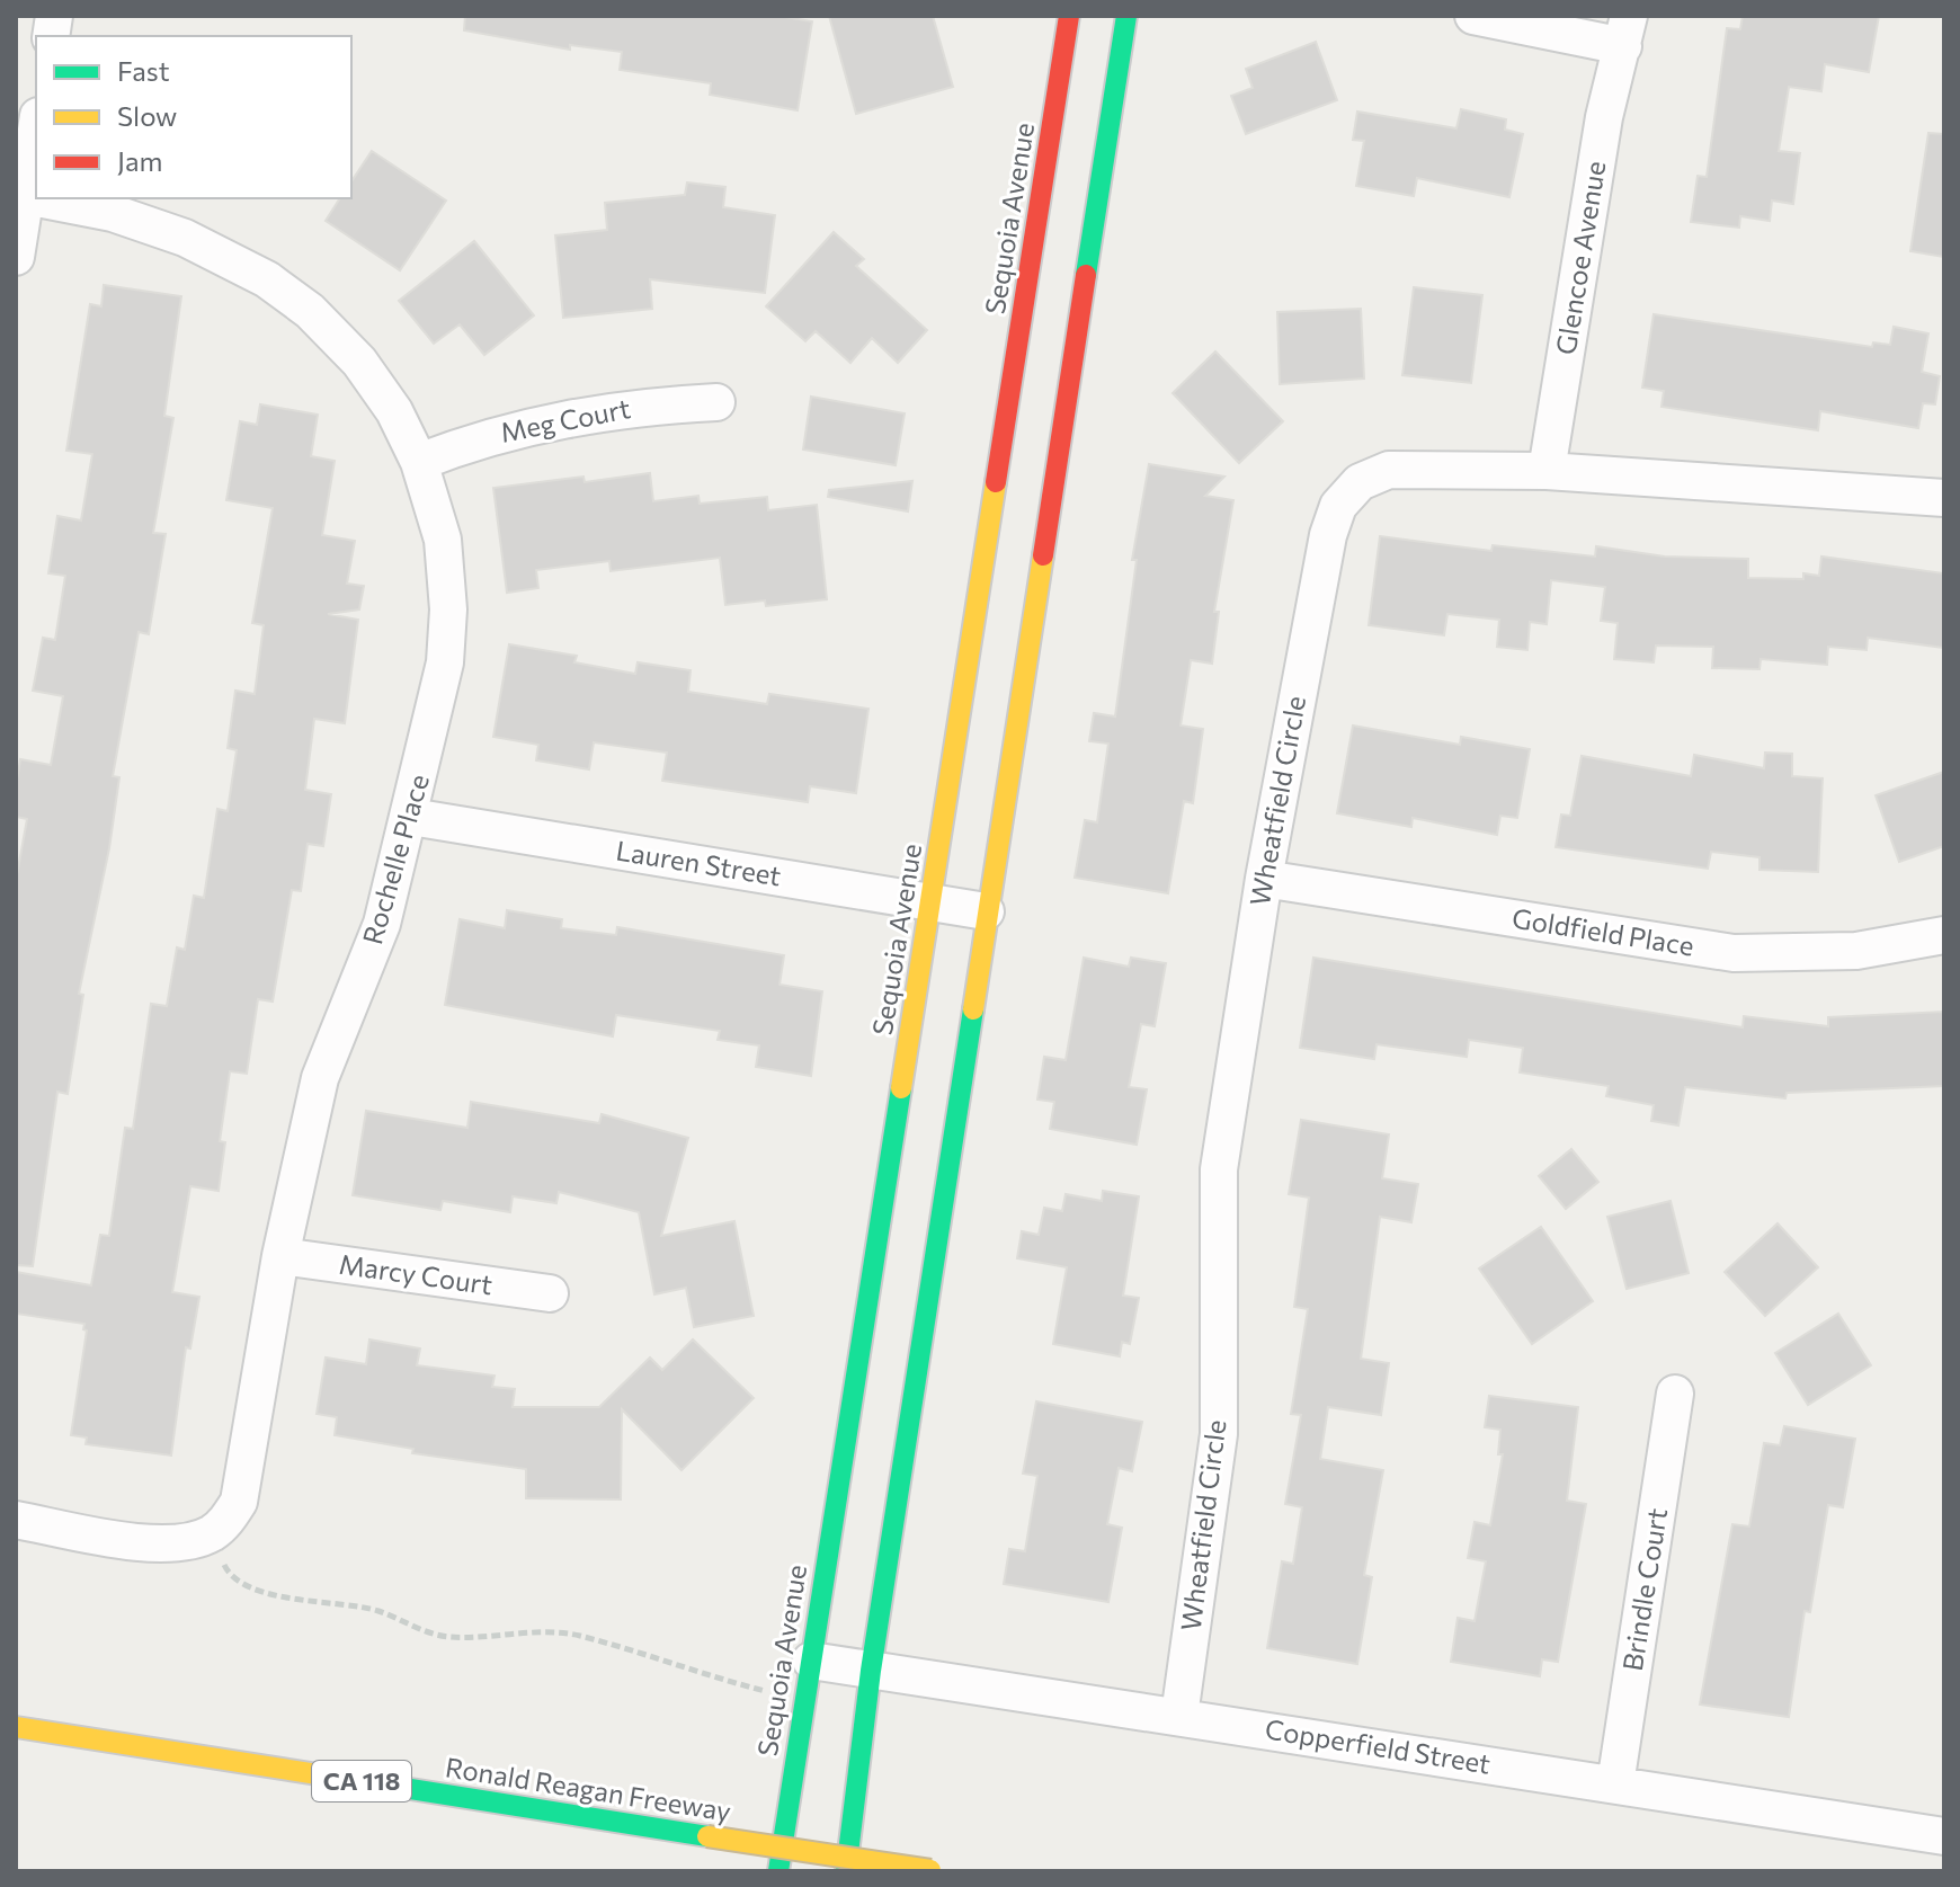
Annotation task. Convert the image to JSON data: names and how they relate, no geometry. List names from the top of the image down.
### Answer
{
  "streets": {
    "main road": ["Sequoia Avenue", "CA 118", "Ronald Reagan Freeway"],
    "street": [
      "Glencoe Avenue",
      "Meg Court",
      "Wheatfield Circle",
      "Rochelle Place",
      "Lauren Street",
      "Goldfield Place",
      "Marcy Court",
      "Brindle Court",
      "Copperfield Street"
    ]
  },
  "crossings": [
    ["Sequoia Avenue", "Lauren Street"],
    ["Sequoia Avenue", "Copperfield Street"],
    ["Glencoe Avenue", "Wheatfield Circle"],
    ["Meg Court", "Rochelle Place"],
    ["Wheatfield Circle", "Goldfield Place"],
    ["Wheatfield Circle", "Copperfield Street"],
    ["Rochelle Place", "Lauren Street"],
    ["Rochelle Place", "Marcy Court"],
    ["Brindle Court", "Copperfield Street"]
  ],
  "legend": ["Fast", "Slow", "Jam"]
}
